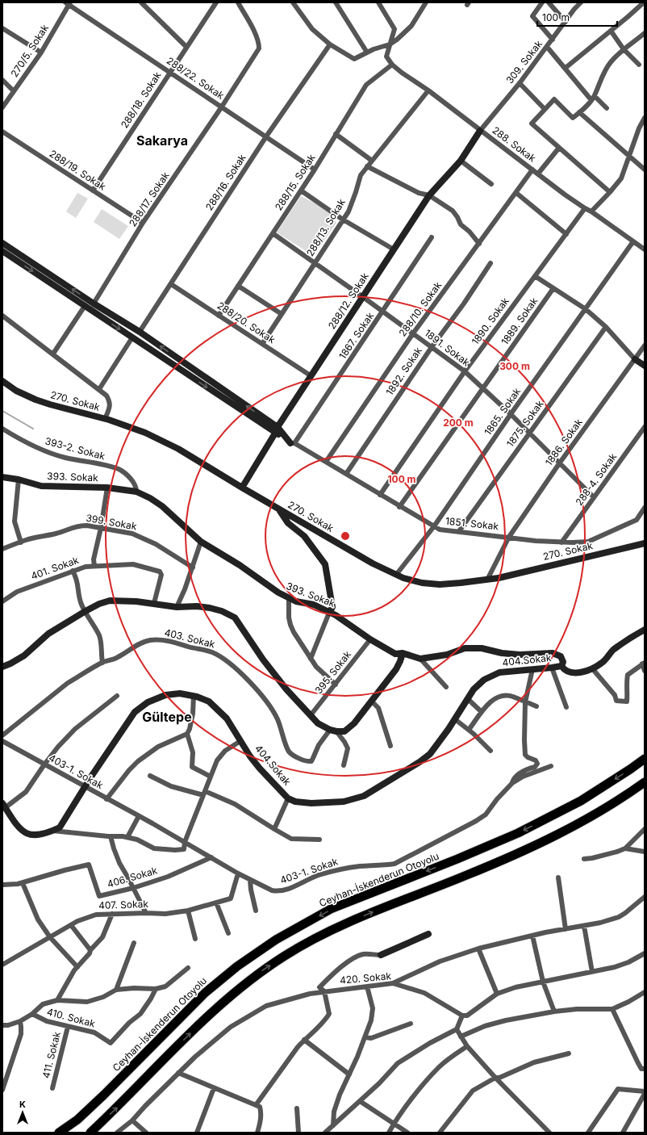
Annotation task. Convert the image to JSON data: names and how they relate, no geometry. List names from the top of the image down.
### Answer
{
  "streets": {
    "highway": ["Ceyhan-İskenderun Otoyolu"],
    "street": [
      "270/5. Sokak",
      "309. Sokak",
      "288/22. Sokak",
      "288/18. Sokak",
      "288. Sokak",
      "288/19. Sokak",
      "288/16. Sokak",
      "288/15. Sokak",
      "288/17. Sokak",
      "288/13. Sokak",
      "288/12. Sokak",
      "288/10. Sokak",
      "1890. Sokak",
      "1889. Sokak",
      "288/20. Sokak",
      "1867. Sokak",
      "1891. Sokak",
      "1892. Sokak",
      "270. Sokak",
      "1865. Sokak",
      "1875. Sokak",
      "1886. Sokak",
      "393-2. Sokak",
      "393. Sokak",
      "288-4. Sokak",
      "399. Sokak",
      "1851. Sokak",
      "401. Sokak",
      "403. Sokak",
      "404.Sokak",
      "395. Sokak",
      "403-1. Sokak",
      "406. Sokak",
      "407. Sokak",
      "420. Sokak",
      "410. Sokak",
      "411. Sokak"
    ]
  },
  "crossings": [
    ["270/5. Sokak", "288/22. Sokak"],
    ["309. Sokak", "288. Sokak"],
    ["309. Sokak", "288/12. Sokak"],
    ["288/22. Sokak", "288/18. Sokak"],
    ["288/22. Sokak", "288/16. Sokak"],
    ["288/22. Sokak", "288/15. Sokak"],
    ["288/22. Sokak", "288/17. Sokak"],
    ["288/18. Sokak", "288/19. Sokak"],
    ["288. Sokak", "288/15. Sokak"],
    ["288. Sokak", "288/13. Sokak"],
    ["288. Sokak", "288/12. Sokak"],
    ["288. Sokak", "288/10. Sokak"],
    ["288. Sokak", "1890. Sokak"],
    ["288. Sokak", "1865. Sokak"],
    ["288/19. Sokak", "288/17. Sokak"],
    ["288/16. Sokak", "288/20. Sokak"],
    ["288/15. Sokak", "288/20. Sokak"],
    ["288/15. Sokak", "1891. Sokak"],
    ["288/13. Sokak", "288/20. Sokak"],
    ["288/13. Sokak", "1891. Sokak"],
    ["288/12. Sokak", "288/20. Sokak"],
    ["288/12. Sokak", "1891. Sokak"],
    ["288/12. Sokak", "270. Sokak"],
    ["288/10. Sokak", "1891. Sokak"],
    ["288/10. Sokak", "1851. Sokak"],
    ["1890. Sokak", "1891. Sokak"],
    ["1890. Sokak", "1851. Sokak"],
    ["1889. Sokak", "1891. Sokak"],
    ["1889. Sokak", "1851. Sokak"],
    ["1867. Sokak", "1891. Sokak"],
    ["1867. Sokak", "1851. Sokak"],
    ["1891. Sokak", "1892. Sokak"],
    ["1891. Sokak", "1865. Sokak"],
    ["1891. Sokak", "1875. Sokak"],
    ["1891. Sokak", "1886. Sokak"],
    ["1891. Sokak", "288-4. Sokak"],
    ["1892. Sokak", "1851. Sokak"],
    ["270. Sokak", "1865. Sokak"],
    ["270. Sokak", "1886. Sokak"],
    ["1865. Sokak", "1851. Sokak"],
    ["1875. Sokak", "1851. Sokak"],
    ["1886. Sokak", "1851. Sokak"],
    ["393-2. Sokak", "393. Sokak"],
    ["393. Sokak", "404.Sokak"],
    ["393. Sokak", "395. Sokak"],
    ["288-4. Sokak", "1851. Sokak"],
    ["404.Sokak", "403-1. Sokak"],
    ["403-1. Sokak", "406. Sokak"],
    ["403-1. Sokak", "407. Sokak"],
    ["410. Sokak", "411. Sokak"]
  ],
  "districts": ["Sakarya", "Gültepe"],
  "scale_bar": "100 m",
  "north": "top",
  "rings": ["300 m", "200 m", "100 m"]
}
